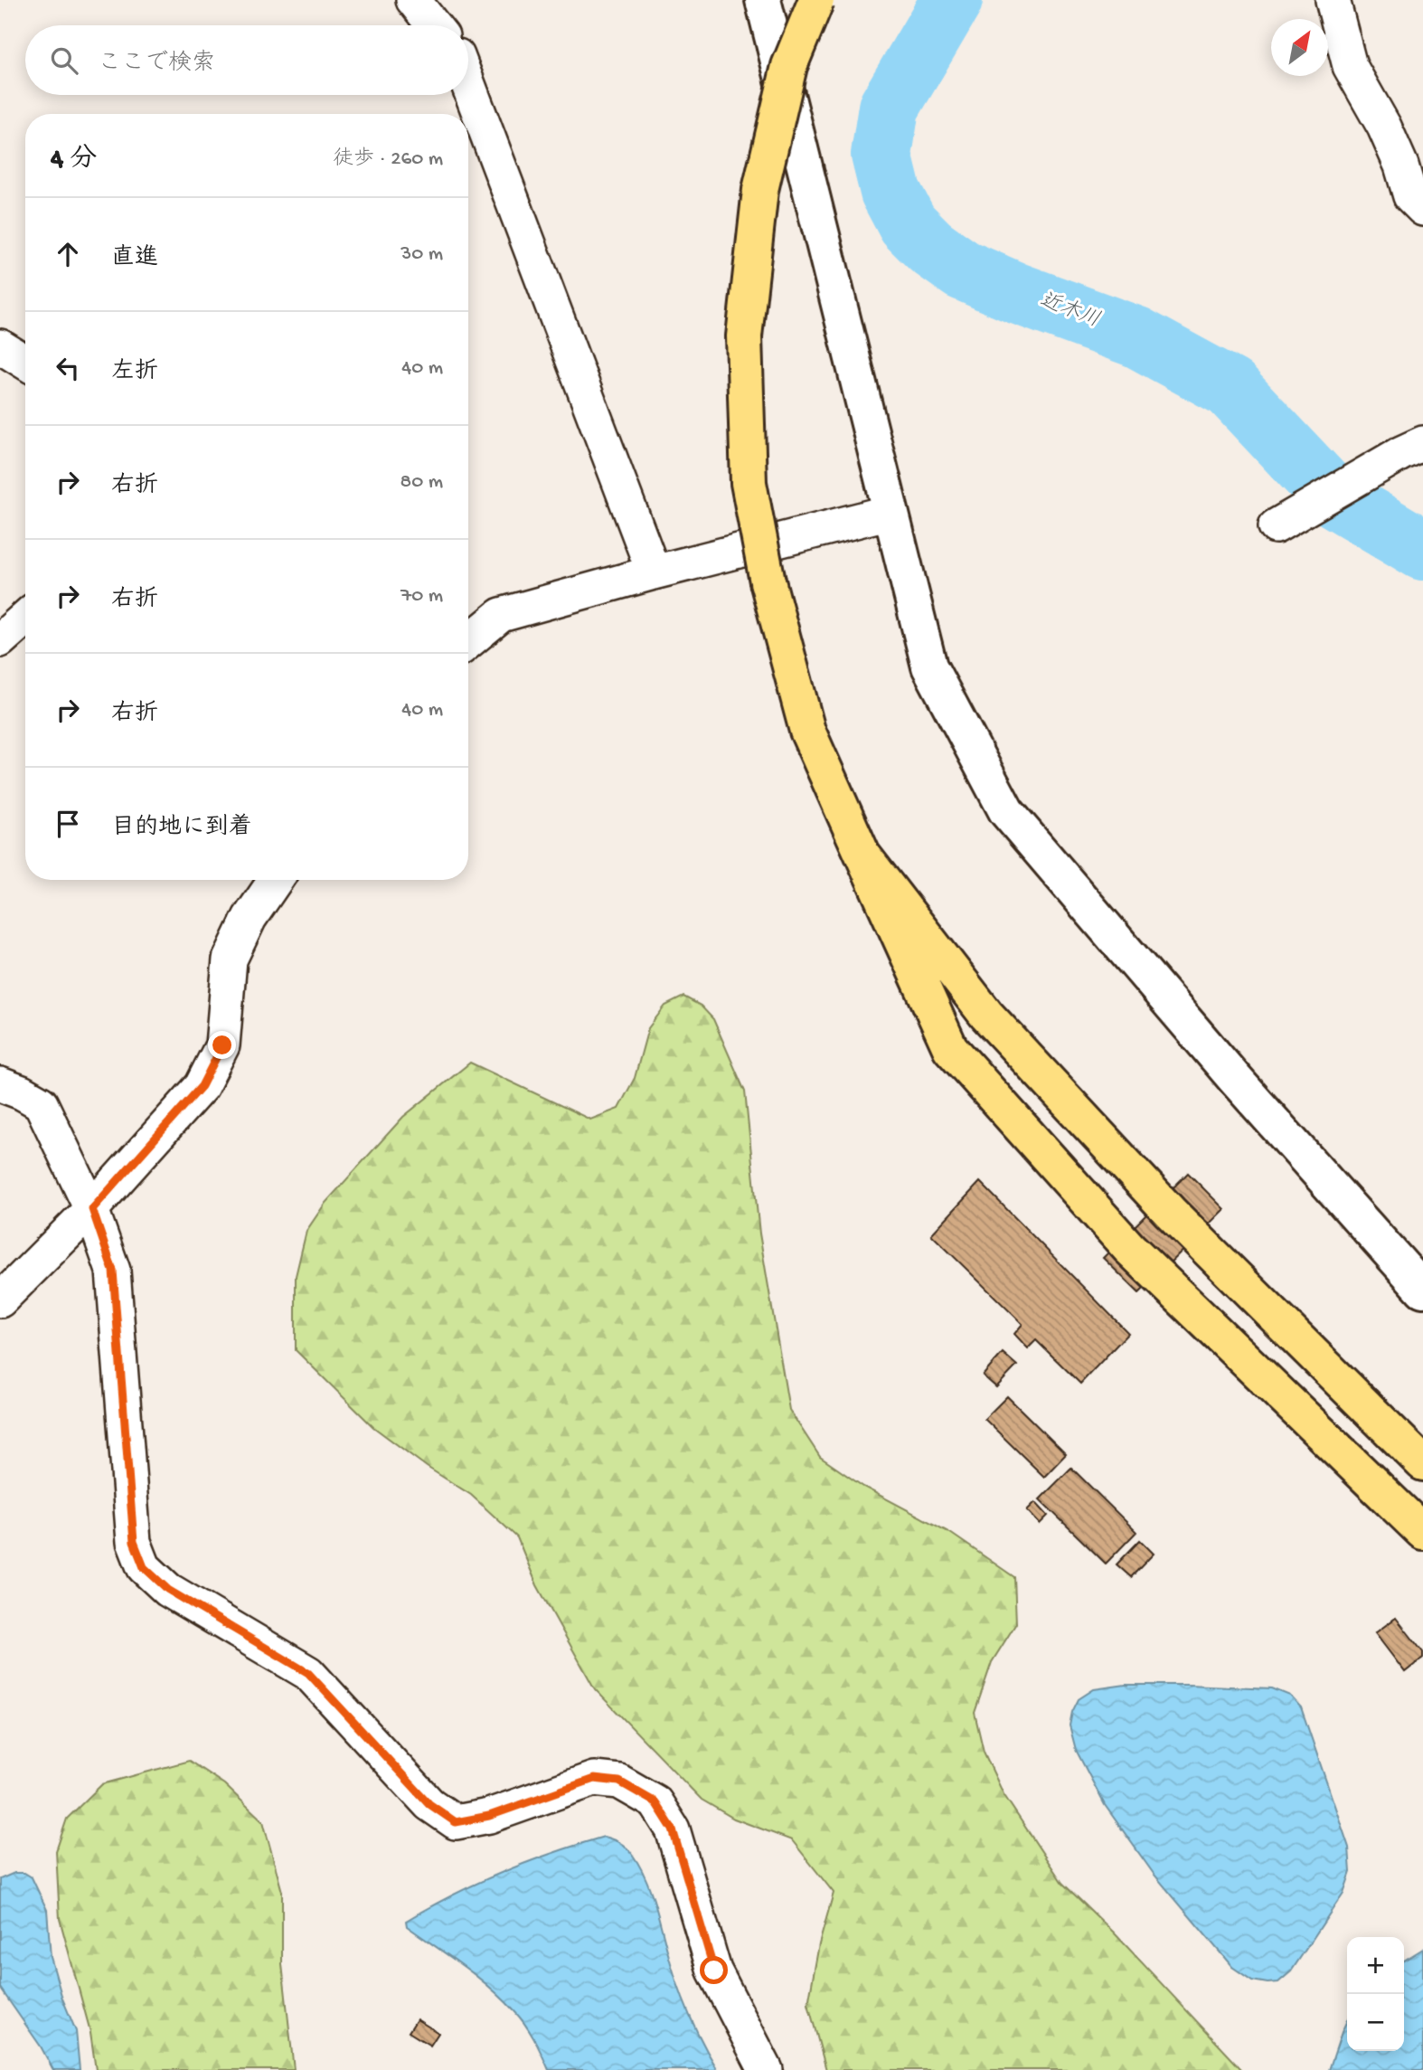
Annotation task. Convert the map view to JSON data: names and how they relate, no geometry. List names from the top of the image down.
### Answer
{
  "water": ["近木川"],
  "north": "top right",
  "page": {
    "search": "ここで検索",
    "heading": ["4 分", "徒歩 · 260 m"],
    "list": [
      ["直進", "30 m"],
      ["左折", "40 m"],
      ["右折", "80 m"],
      ["右折", "70 m"],
      ["右折", "40 m"],
      "目的地に到着"
    ],
    "map_buttons": ["+", "−"]
  }
}
